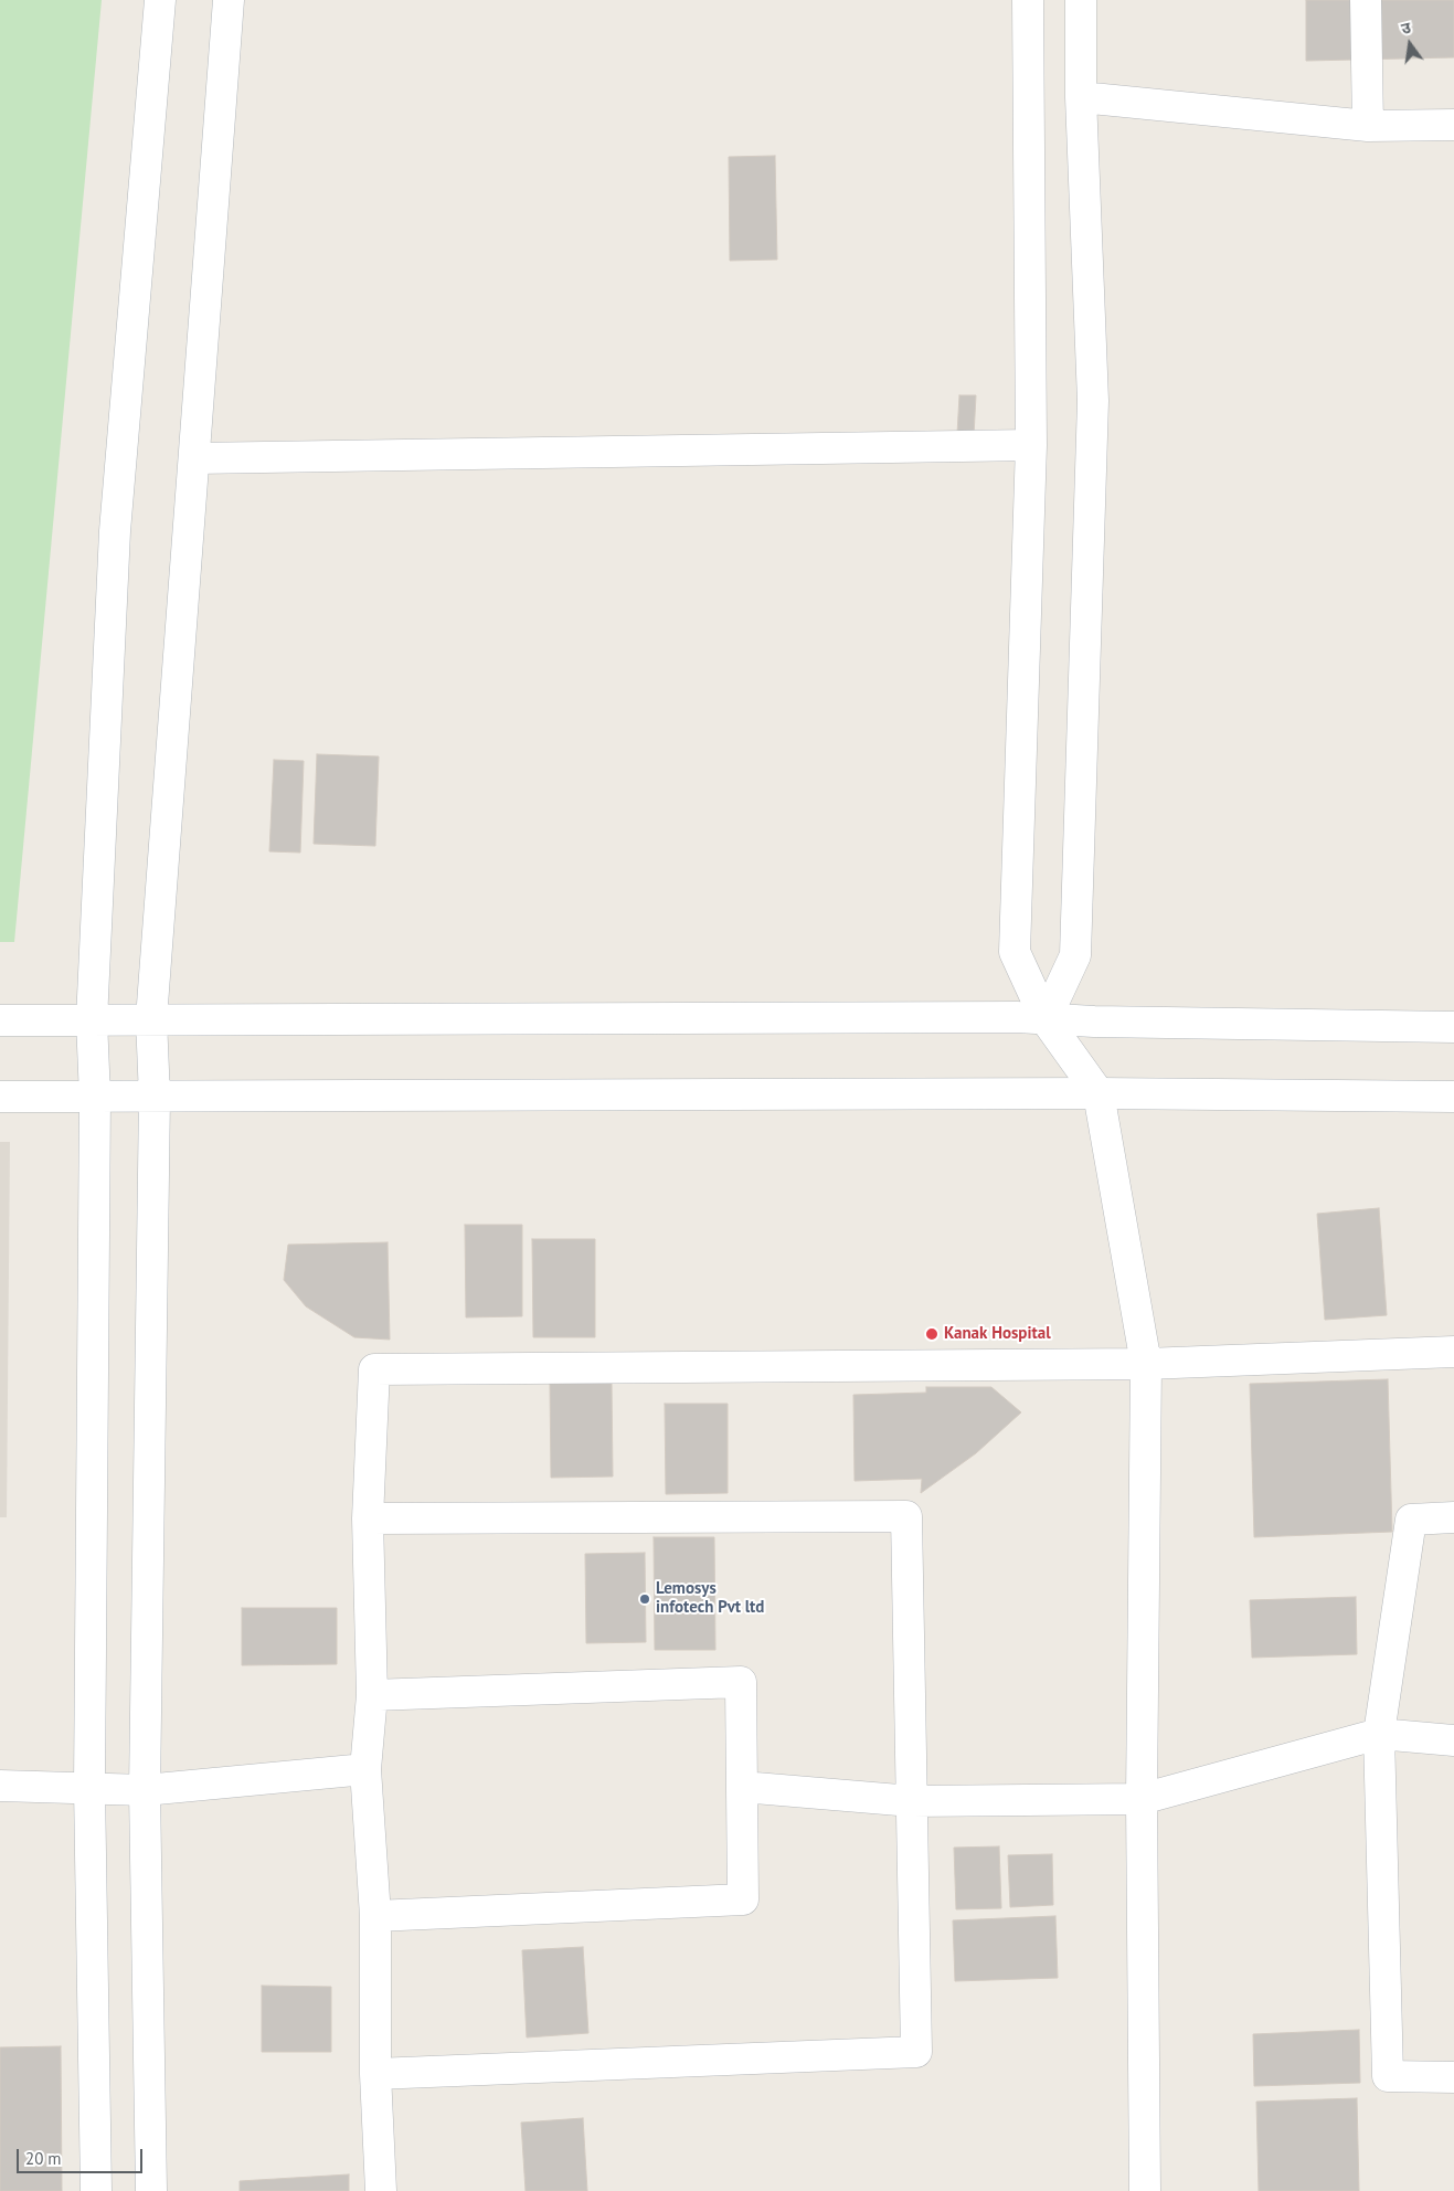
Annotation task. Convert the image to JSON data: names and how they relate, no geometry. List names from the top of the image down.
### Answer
{
  "places": ["Kanak Hospital", "Lemosys infotech Pvt ltd"],
  "scale_bar": "20 m",
  "north": "top"
}
